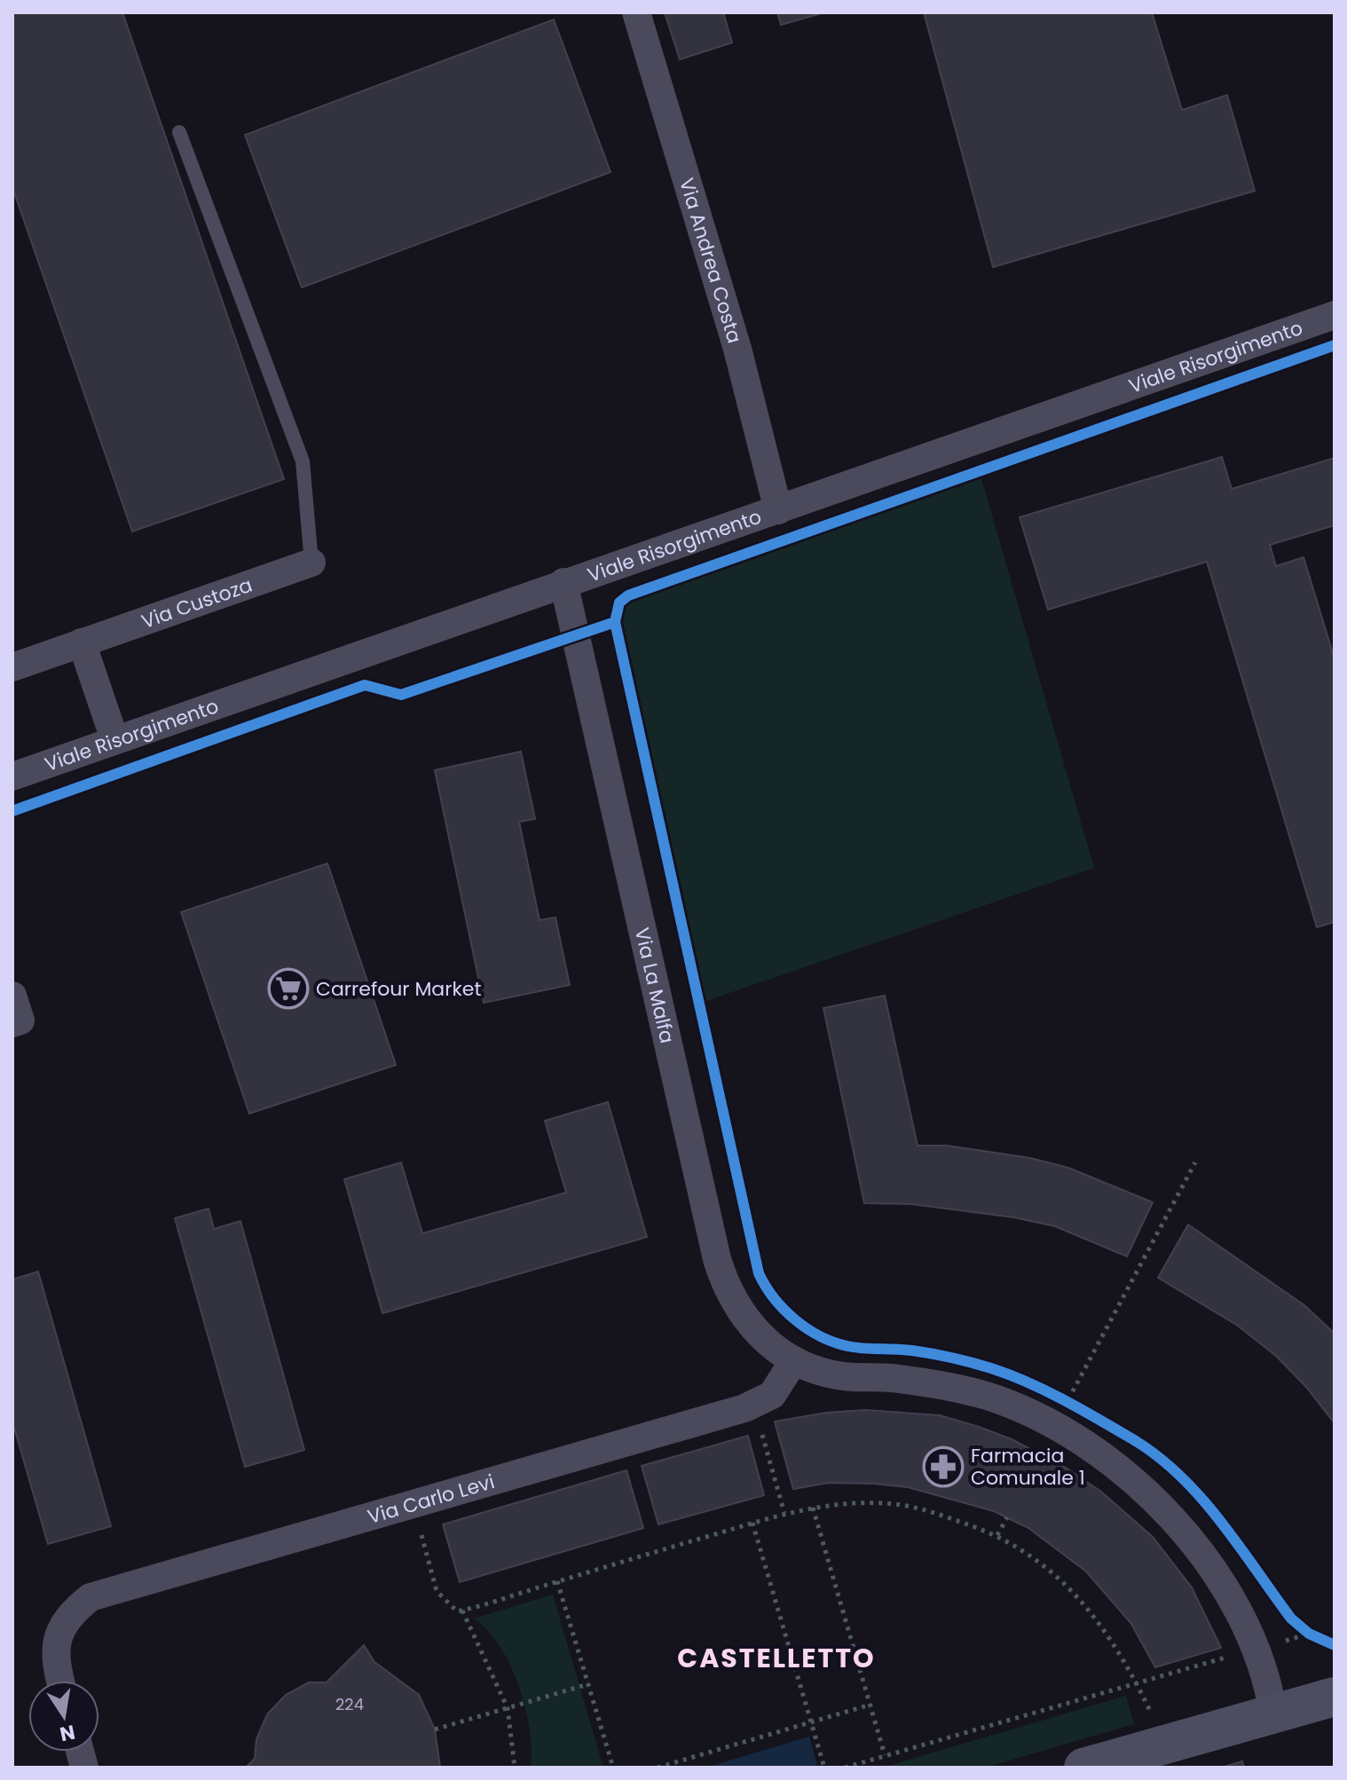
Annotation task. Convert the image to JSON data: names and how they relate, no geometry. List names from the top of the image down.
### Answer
{
  "streets": {
    "street": [
      "Via Andrea Costa",
      "Viale Risorgimento",
      "Via Custoza",
      "Via La Malfa",
      "Via Carlo Levi"
    ]
  },
  "crossings": [
    ["Via Andrea Costa", "Viale Risorgimento"],
    ["Viale Risorgimento", "Via La Malfa"],
    ["Via La Malfa", "Via Carlo Levi"]
  ],
  "districts": ["CASTELLETTO"],
  "places": {
    "supermarket": ["Carrefour Market"],
    "pharmacy": ["Farmacia Comunale 1"]
  },
  "house_numbers": ["224"],
  "north": "bottom"
}
